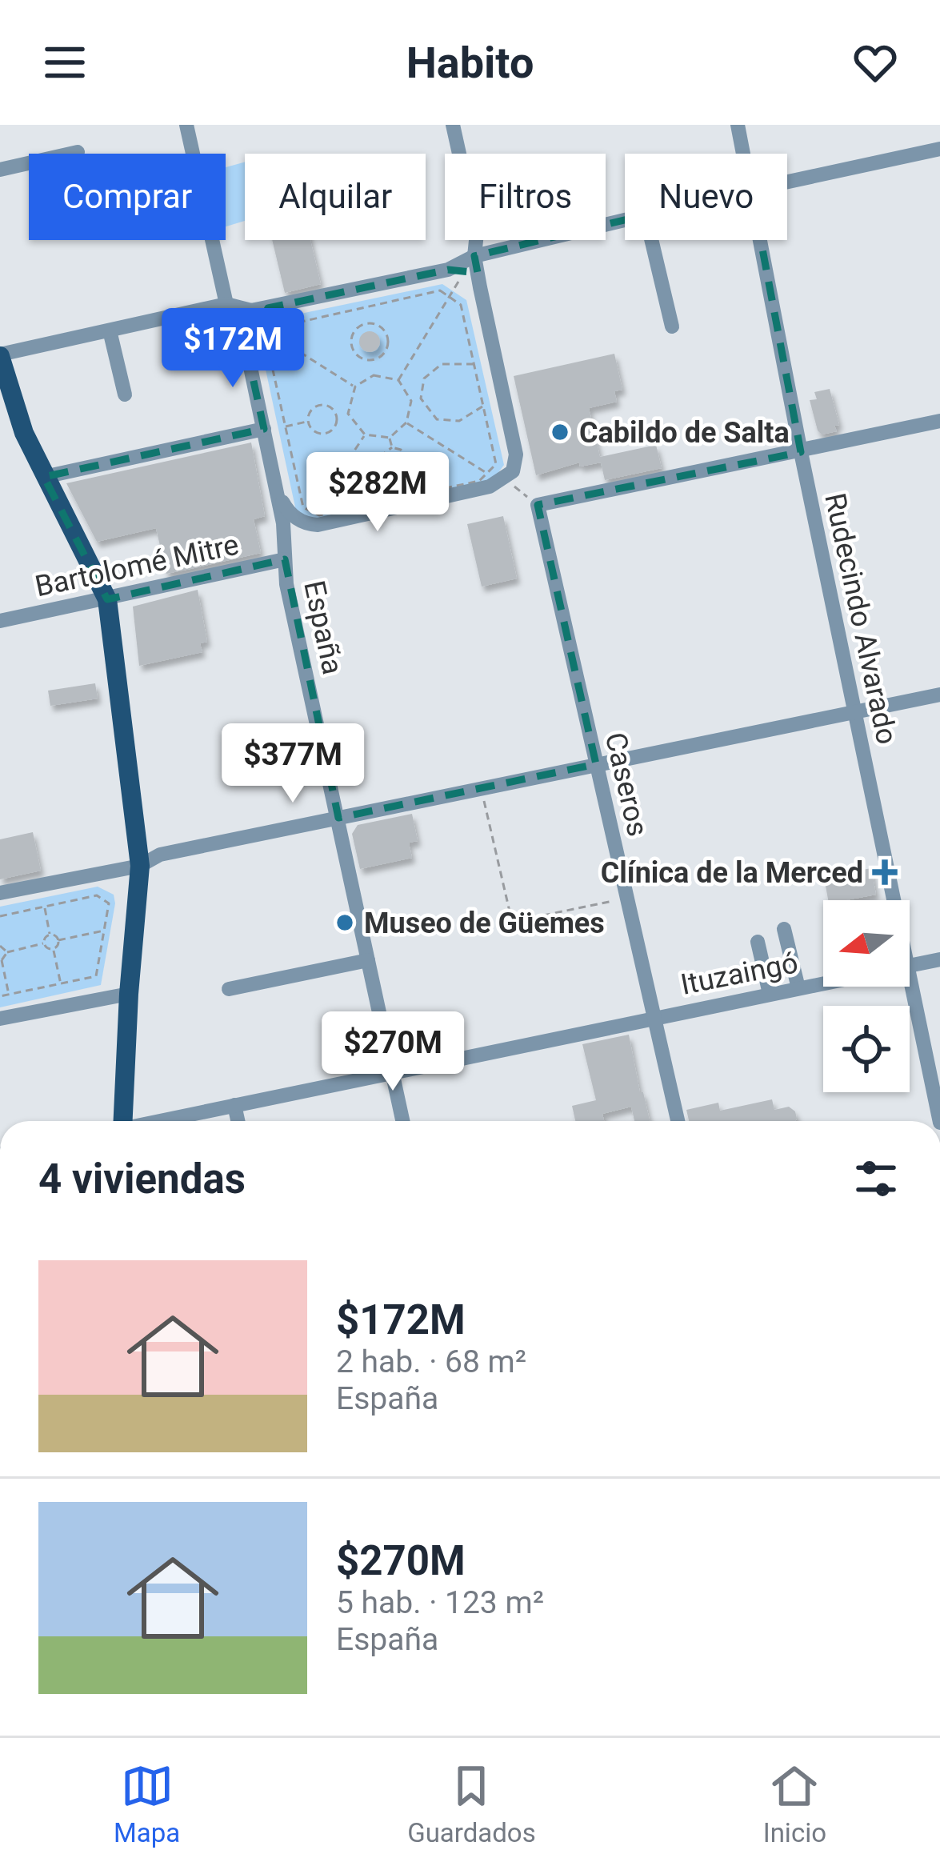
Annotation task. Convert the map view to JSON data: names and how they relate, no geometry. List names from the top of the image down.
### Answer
{
  "streets": {
    "street": [
      "Bartolomé Mitre",
      "Rudecindo Alvarado",
      "España",
      "Caseros",
      "Ituzaingó"
    ]
  },
  "crossings": [
    ["Bartolomé Mitre", "España"],
    ["España", "Ituzaingó"],
    ["Caseros", "Ituzaingó"]
  ],
  "places": {
    "other": ["Cabildo de Salta", "Museo de Güemes"],
    "health": ["Clínica de la Merced"]
  },
  "north": "left",
  "page": {
    "header": "Habito",
    "chip": [
      "Comprar",
      "Alquilar",
      "Filtros",
      "Nuevo"
    ],
    "price": [
      "$172M",
      "$282M",
      "$377M",
      "$270M"
    ],
    "heading": "4 viviendas",
    "list": [
      {
        "name": "$172M",
        "note": "2 hab. · 68 m² · España"
      },
      {
        "name": "$270M",
        "note": "5 hab. · 123 m² · España"
      }
    ],
    "tabs": ["Mapa", "Guardados", "Inicio"]
  }
}
